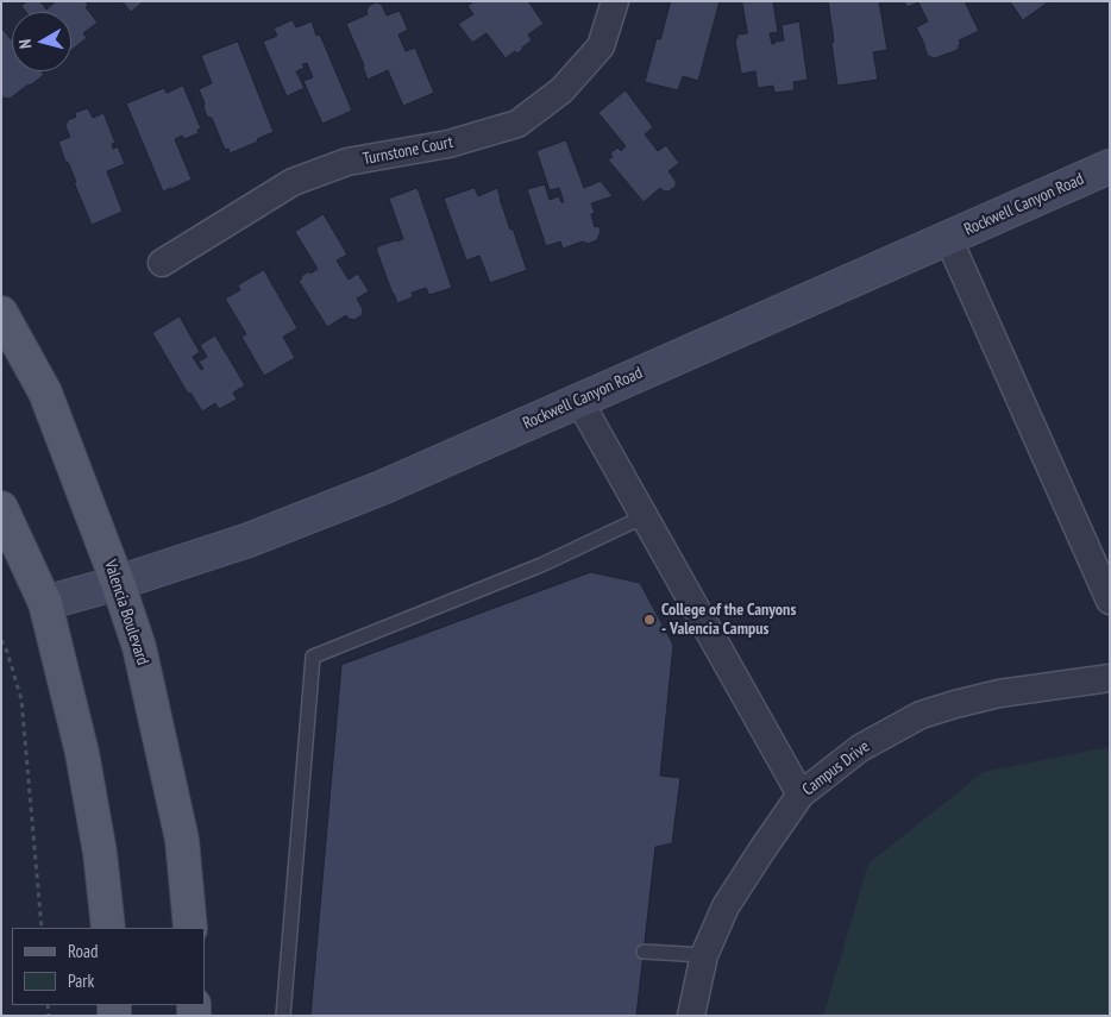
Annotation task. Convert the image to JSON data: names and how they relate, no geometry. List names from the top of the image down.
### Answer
{
  "streets": {
    "main road": ["Valencia Boulevard"],
    "street": ["Turnstone Court", "Rockwell Canyon Road", "Campus Drive"]
  },
  "crossings": [
    ["Rockwell Canyon Road", "Valencia Boulevard"]
  ],
  "places": ["College of the Canyons - Valencia Campus"],
  "legend": ["Road", "Park"],
  "north": "left"
}
